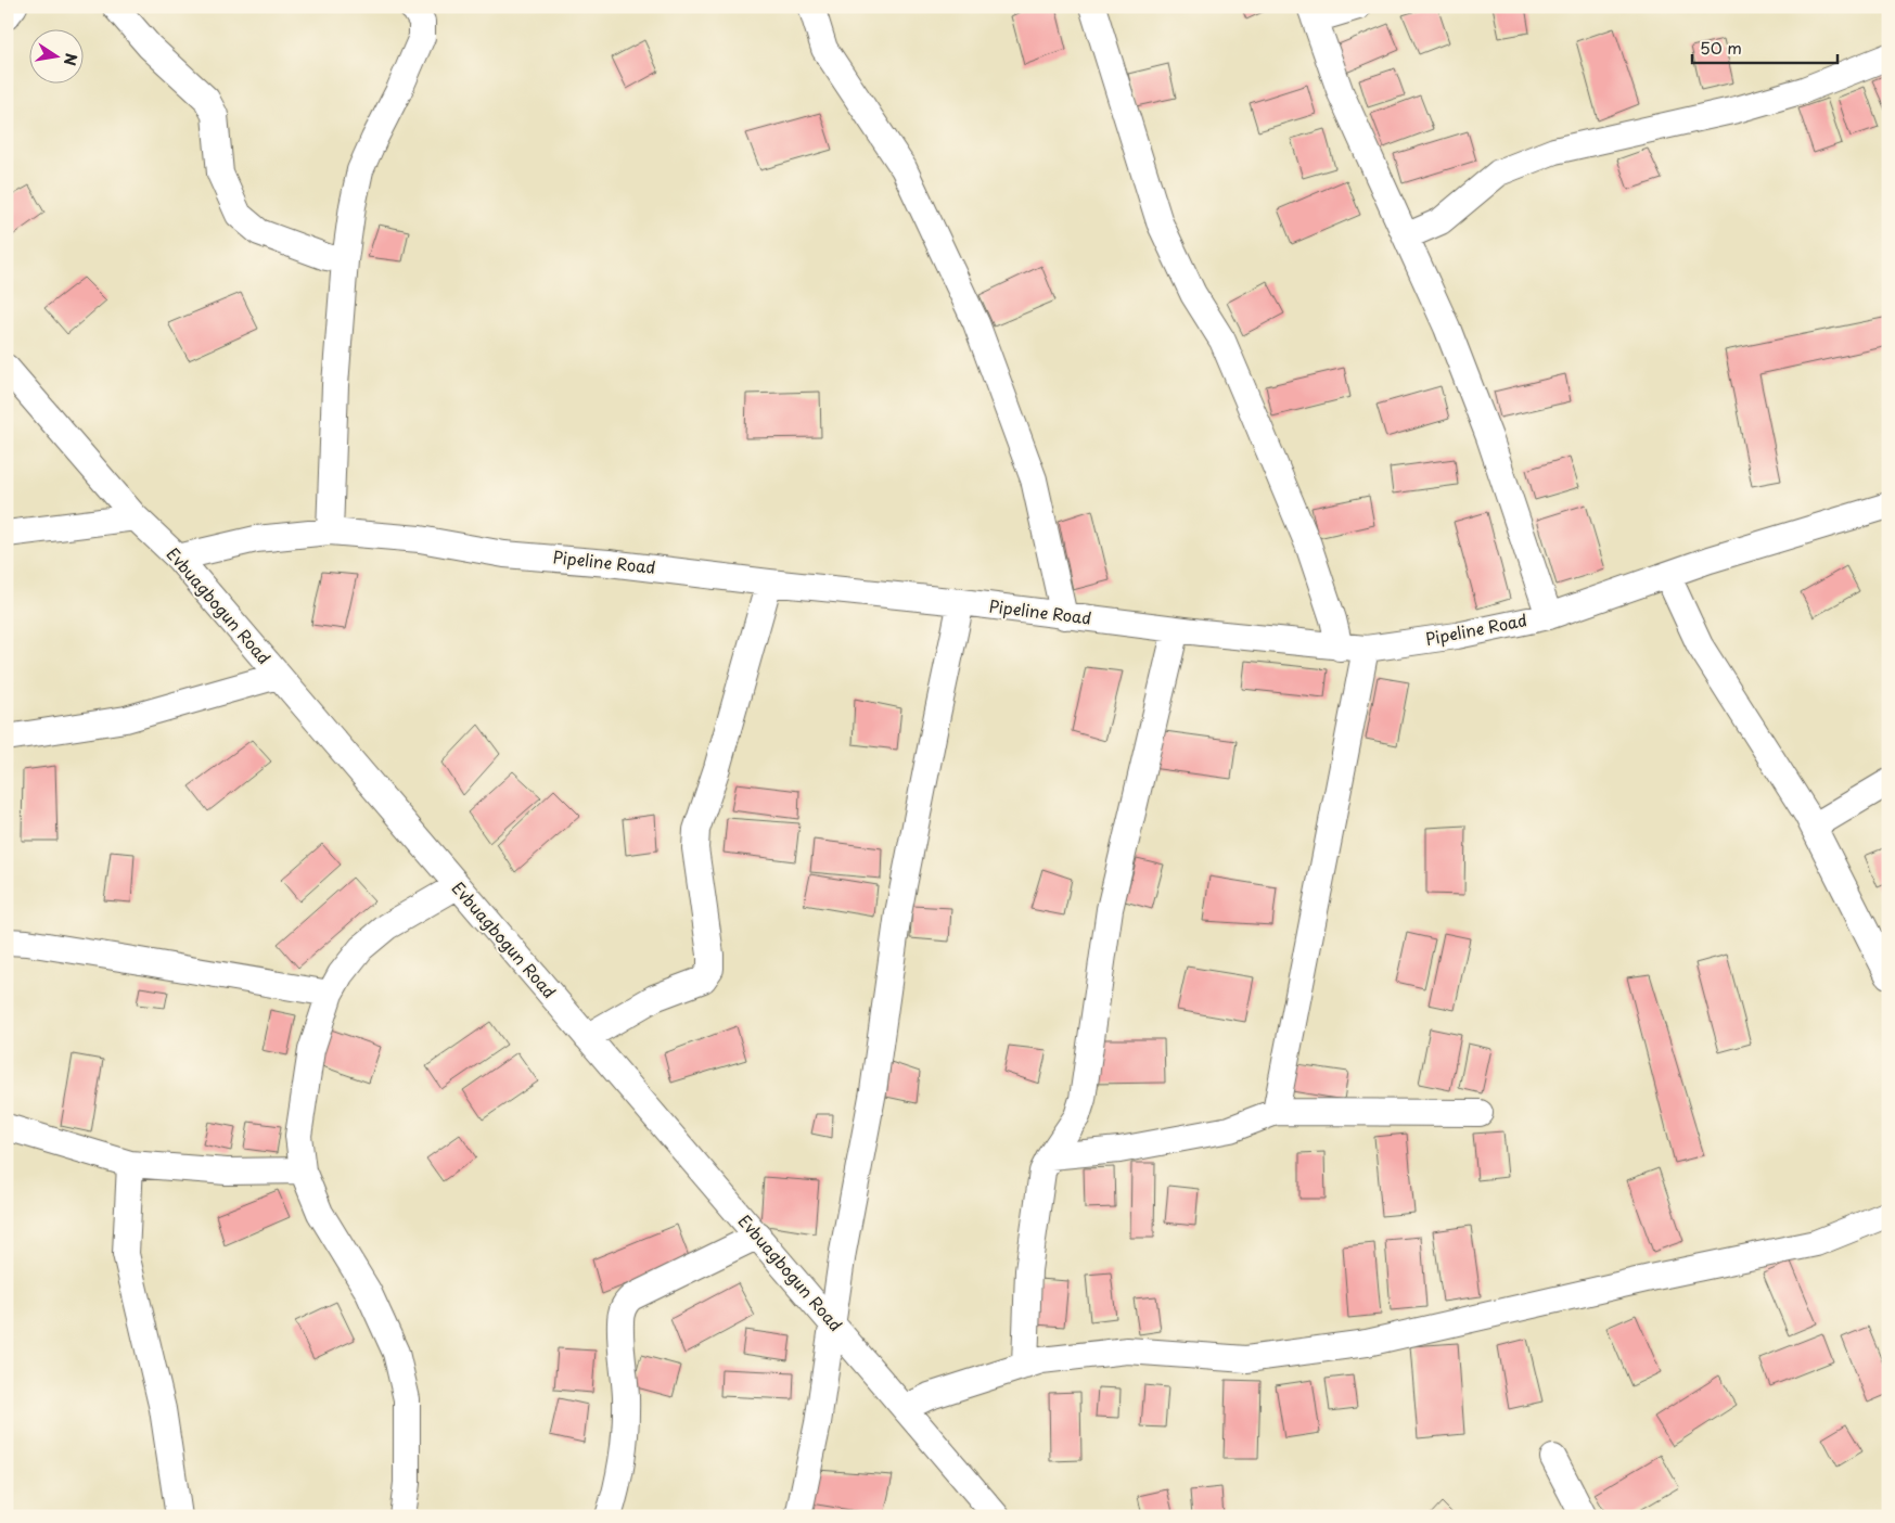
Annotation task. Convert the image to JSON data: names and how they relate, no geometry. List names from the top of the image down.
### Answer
{
  "streets": {
    "street": ["Pipeline Road", "Evbuagbogun Road"]
  },
  "crossings": [
    ["Pipeline Road", "Evbuagbogun Road"]
  ],
  "scale_bar": "50 m",
  "north": "right"
}
